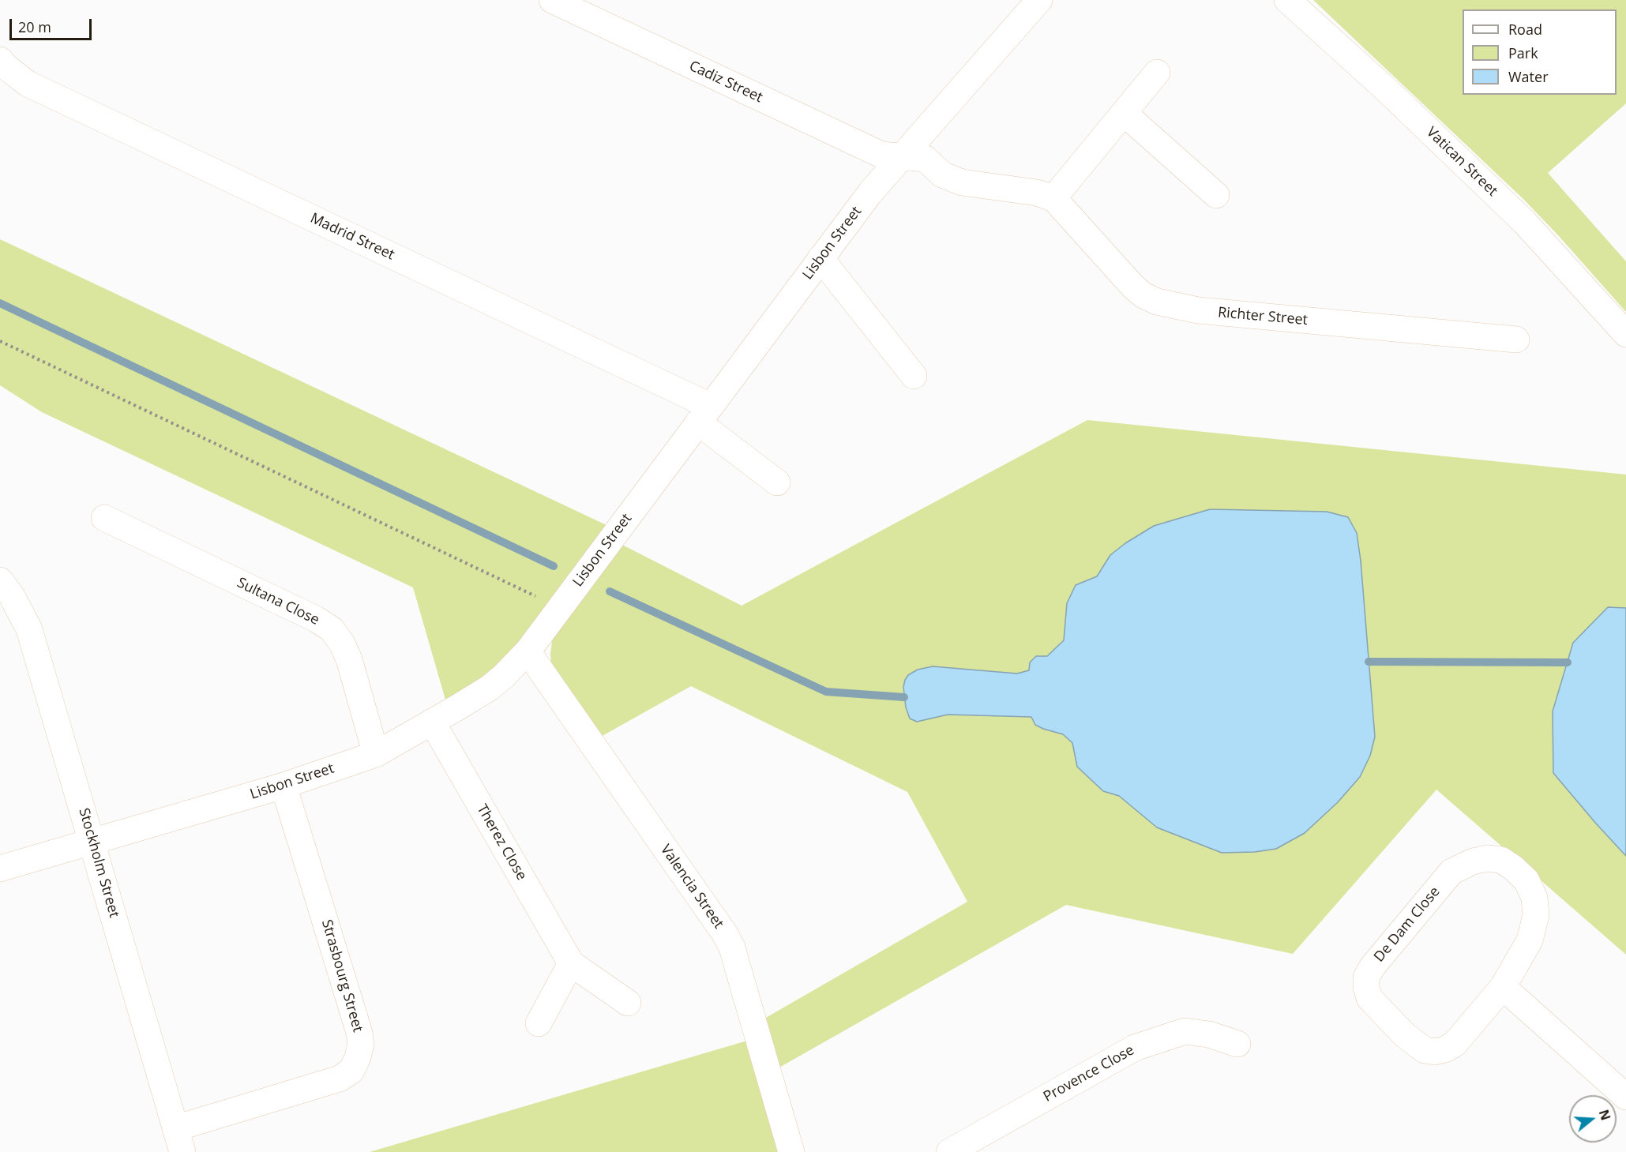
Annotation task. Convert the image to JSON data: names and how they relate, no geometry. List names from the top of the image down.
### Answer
{
  "streets": {
    "street": [
      "Cadiz Street",
      "Vatican Street",
      "Madrid Street",
      "Lisbon Street",
      "Richter Street",
      "Sultana Close",
      "Therez Close",
      "Stockholm Street",
      "Valencia Street",
      "De Dam Close",
      "Strasbourg Street",
      "Provence Close"
    ]
  },
  "crossings": [
    ["Cadiz Street", "Lisbon Street"],
    ["Madrid Street", "Lisbon Street"],
    ["Lisbon Street", "Sultana Close"],
    ["Lisbon Street", "Therez Close"],
    ["Lisbon Street", "Stockholm Street"],
    ["Lisbon Street", "Valencia Street"],
    ["Lisbon Street", "Strasbourg Street"],
    ["Stockholm Street", "Strasbourg Street"]
  ],
  "legend": ["Road", "Park", "Water"],
  "scale_bar": "20 m",
  "north": "right"
}
